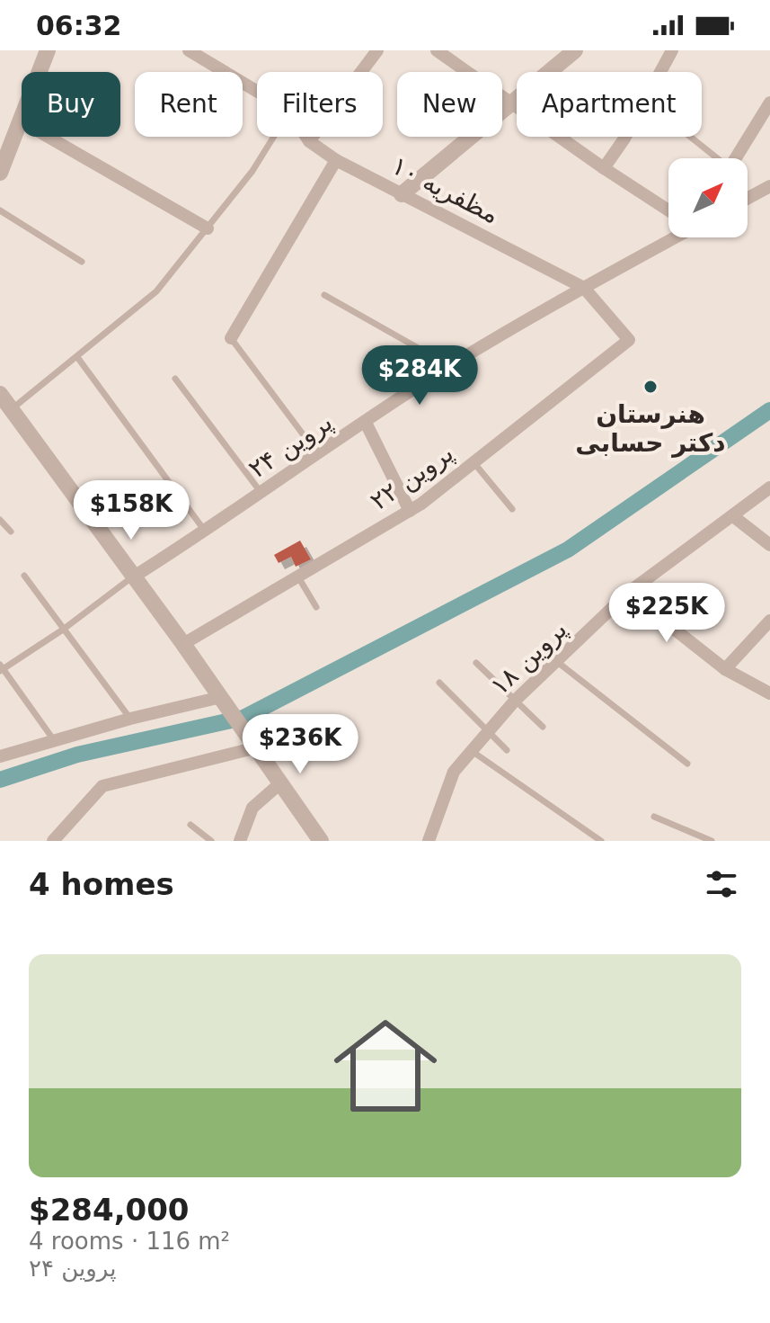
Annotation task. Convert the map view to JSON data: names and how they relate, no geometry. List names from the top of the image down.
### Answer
{
  "streets": {
    "street": [
      "مظفریه ۱۰",
      "پروین ۲۴",
      "پروین ۲۲",
      "پروین ۱۸"
    ]
  },
  "crossings": [
    ["مظفریه ۱۰", "پروین ۲۴"],
    ["مظفریه ۱۰", "پروین ۲۲"],
    ["پروین ۲۴", "پروین ۲۲"]
  ],
  "places": ["هنرستان دکتر حسابی"],
  "north": "top right",
  "page": {
    "status": "06:32",
    "chip": [
      "Buy",
      "Rent",
      "Filters",
      "New",
      "Apartment"
    ],
    "price": [
      "$284K",
      "$158K",
      "$225K",
      "$236K"
    ],
    "heading": "4 homes",
    "list": [
      {
        "name": "$284,000",
        "note": "4 rooms · 116 m² · پروین ۲۴"
      }
    ]
  }
}
